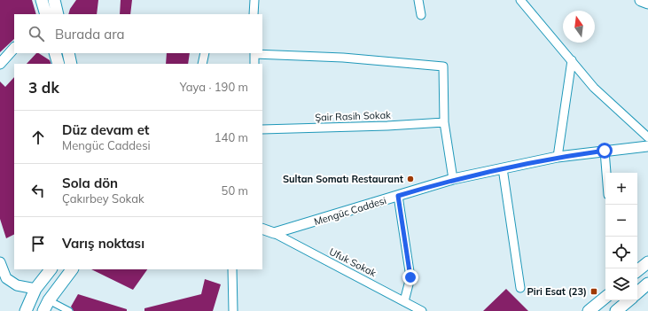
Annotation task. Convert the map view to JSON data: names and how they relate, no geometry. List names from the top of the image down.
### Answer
{
  "streets": {
    "street": ["Şair Rasih Sokak", "Mengüc Caddesi", "Ufuk Sokak"]
  },
  "crossings": [
    ["Mengüc Caddesi", "Ufuk Sokak"]
  ],
  "places": {
    "other": ["Sultan Somatı Restaurant"],
    "transit": ["Piri Esat (23)"]
  },
  "north": "top",
  "page": {
    "search": "Burada ara",
    "heading": ["3 dk", "Yaya · 190 m"],
    "list": [
      ["Düz devam et", "Mengüc Caddesi", "140 m"],
      ["Sola dön", "Çakırbey Sokak", "50 m"],
      "Varış noktası"
    ],
    "map_buttons": ["+", "−"]
  }
}
